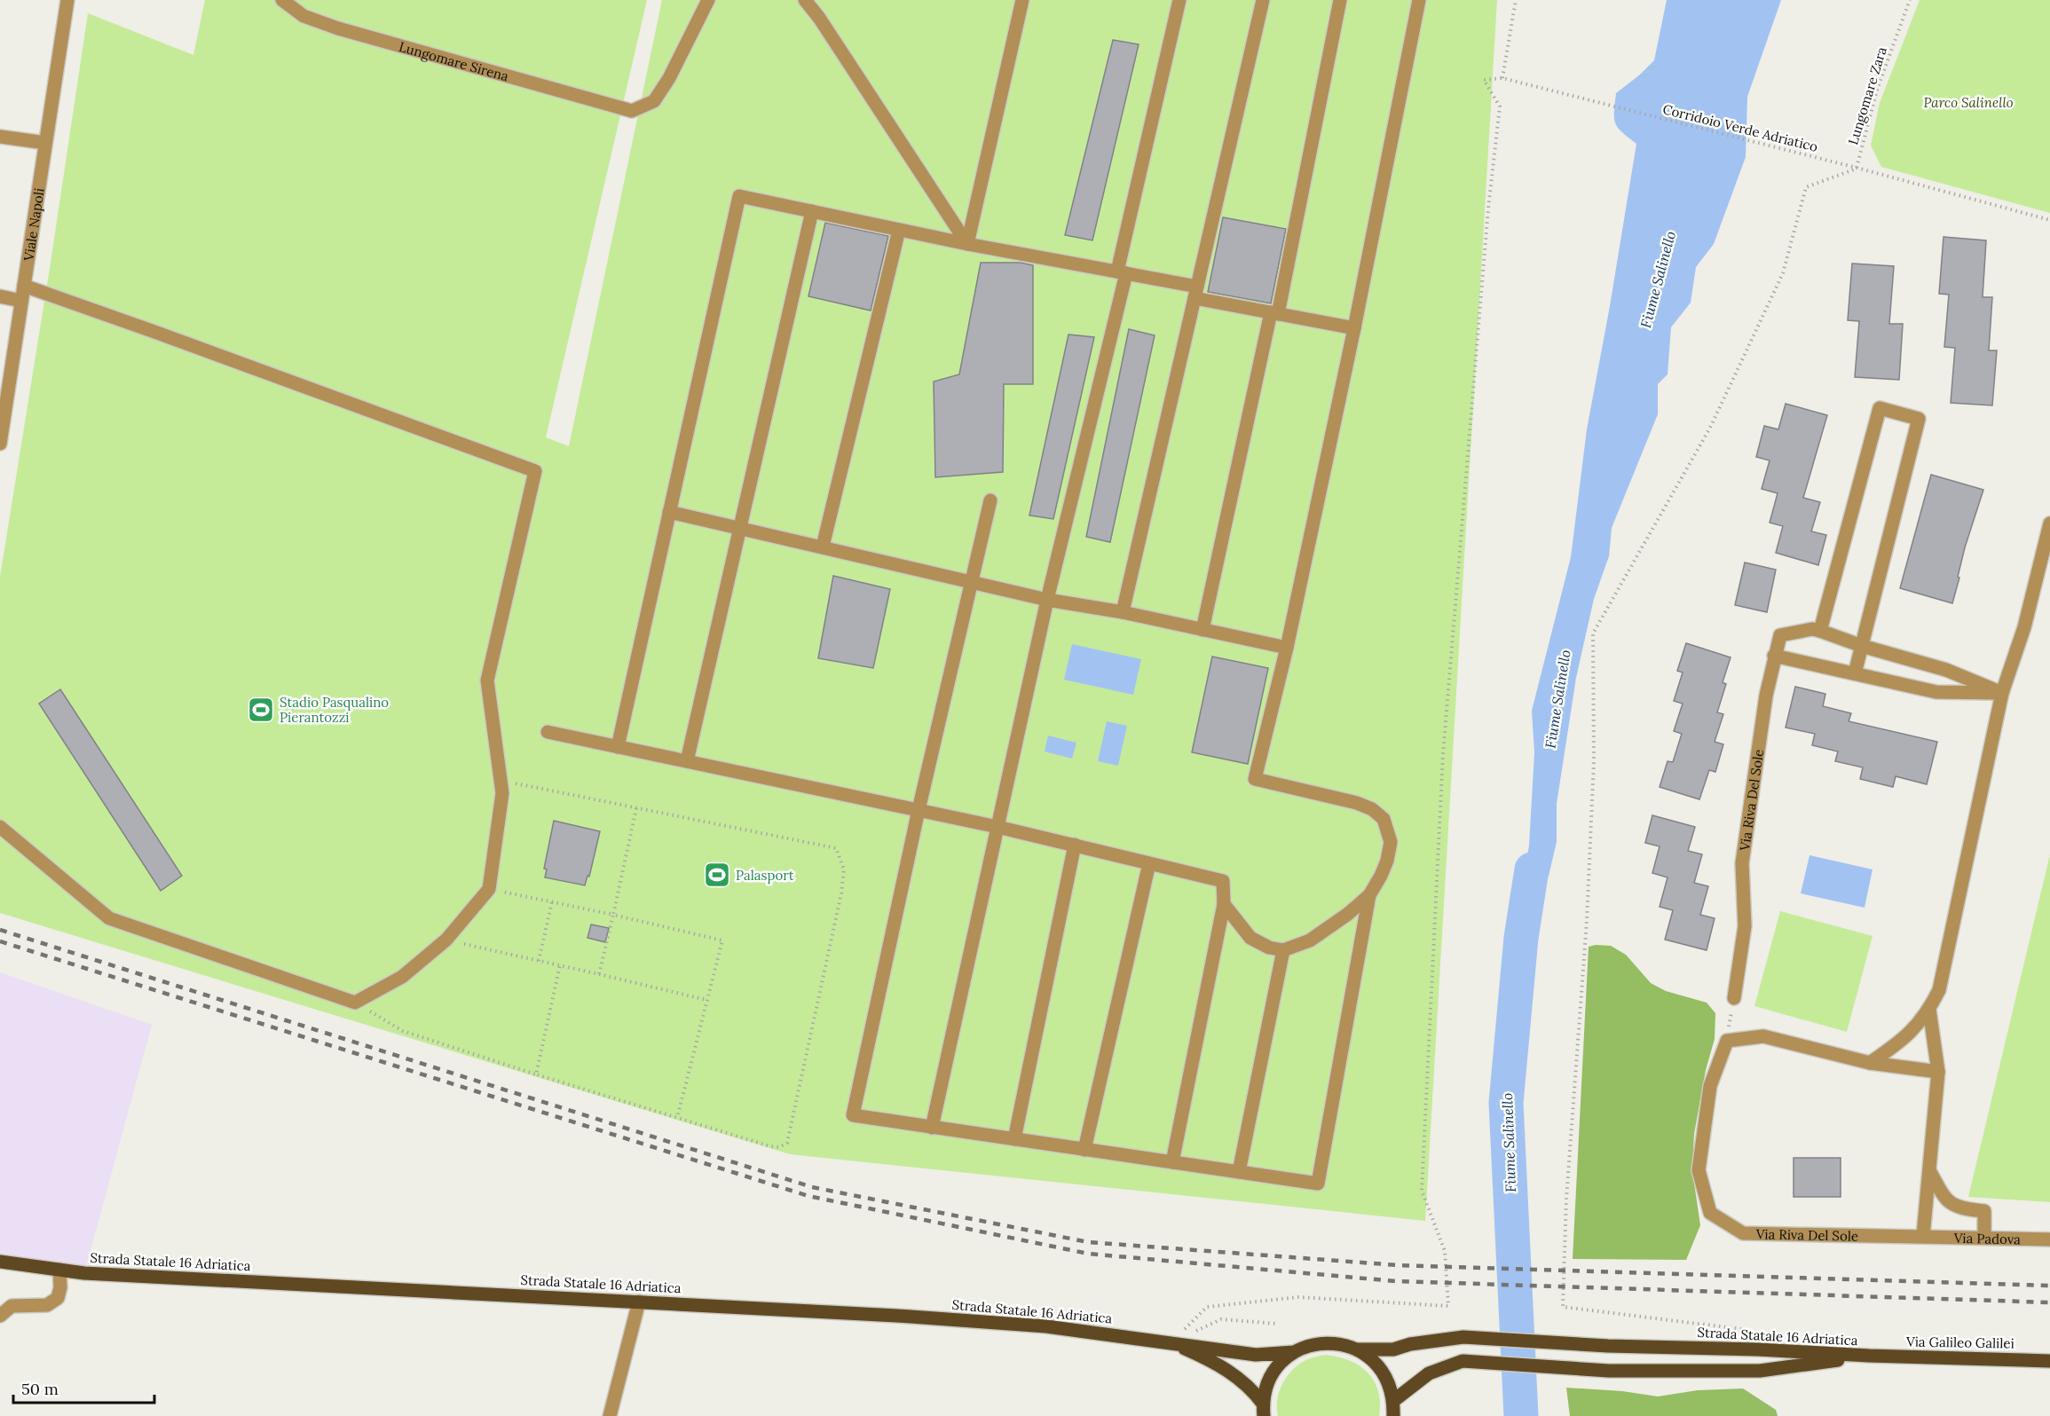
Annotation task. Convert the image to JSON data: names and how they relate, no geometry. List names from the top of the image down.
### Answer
{
  "streets": {
    "main road": ["Strada Statale 16 Adriatica", "Via Galileo Galilei"],
    "street": [
      "Lungomare Sirena",
      "Viale Napoli",
      "Via Riva Del Sole",
      "Via Padova"
    ],
    "path": ["Lungomare Zara", "Corridoio Verde Adriatico"]
  },
  "crossings": [
    ["Lungomare Zara", "Corridoio Verde Adriatico"],
    ["Via Riva Del Sole", "Via Padova"],
    ["Strada Statale 16 Adriatica", "Via Galileo Galilei"]
  ],
  "water": ["Fiume Salinello"],
  "parks": ["Parco Salinello"],
  "places": {
    "sports": ["Stadio Pasqualino Pierantozzi", "Palasport"]
  },
  "scale_bar": "50 m"
}
